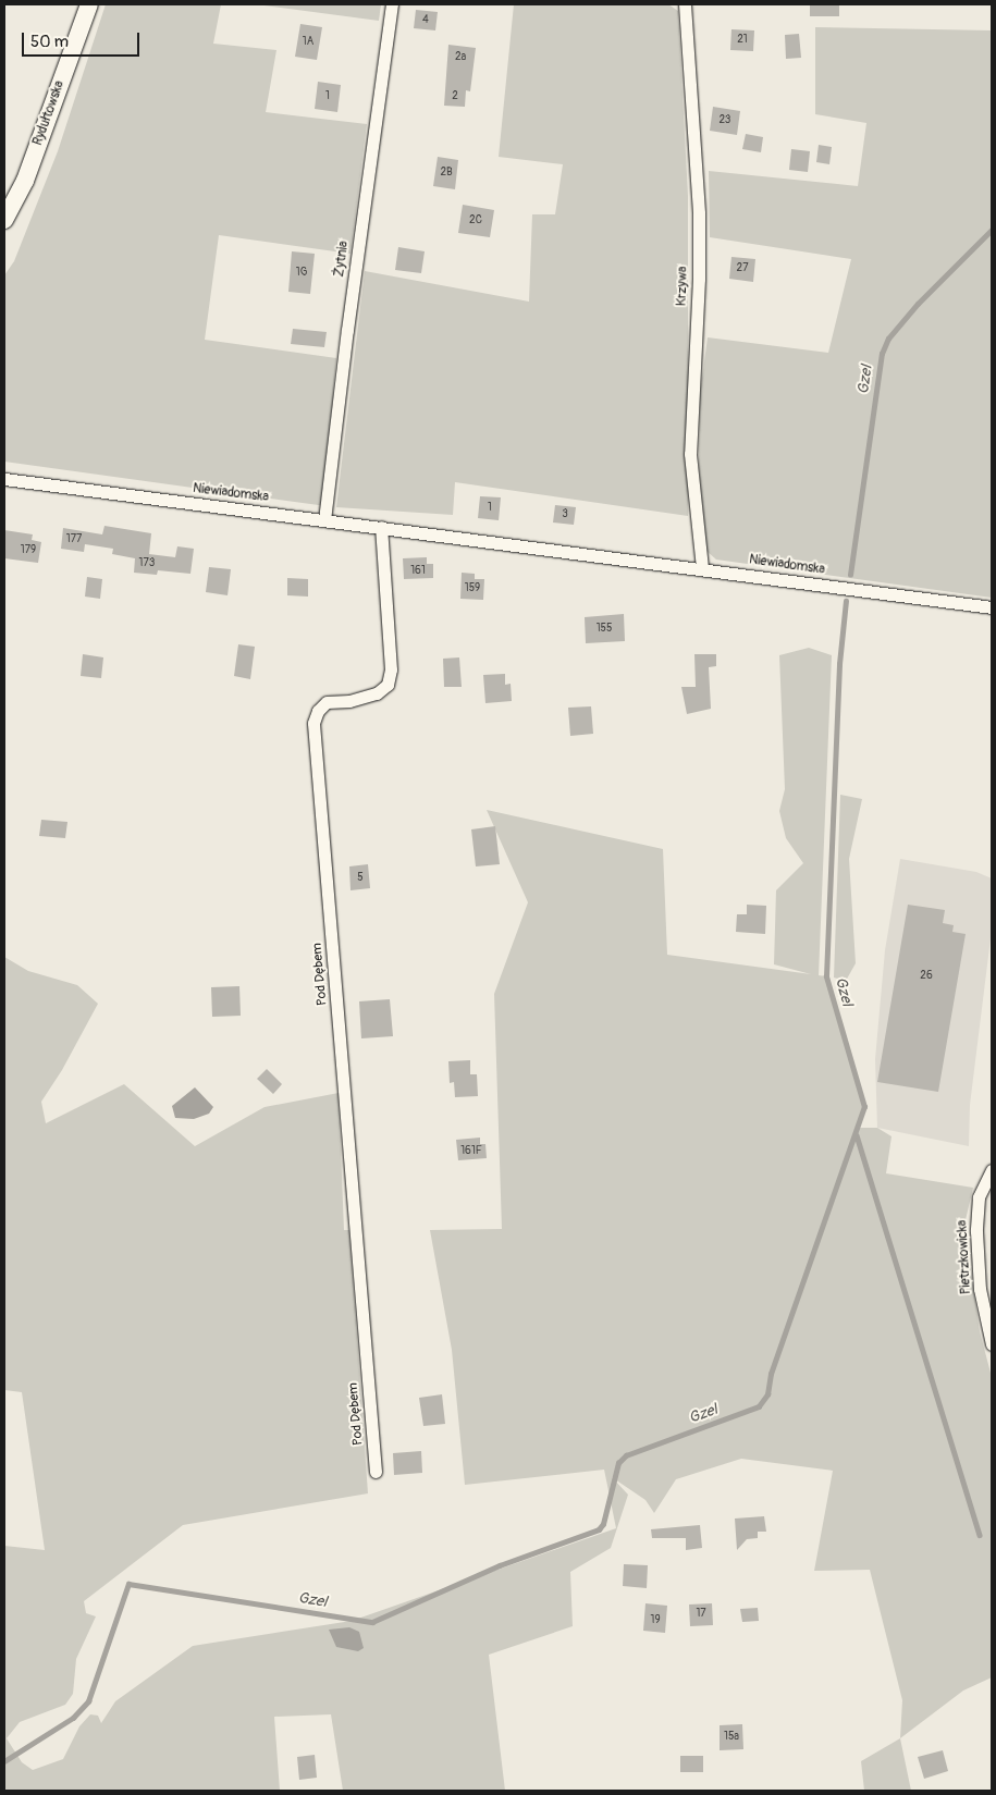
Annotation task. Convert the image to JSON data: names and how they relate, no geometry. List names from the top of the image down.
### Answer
{
  "streets": {
    "street": [
      "Rydułtowska",
      "Żytnia",
      "Krzywa",
      "Niewiadomska",
      "Pod Dębem",
      "Pietrzkowicka"
    ]
  },
  "crossings": [
    ["Żytnia", "Niewiadomska"],
    ["Krzywa", "Niewiadomska"],
    ["Niewiadomska", "Pod Dębem"]
  ],
  "water": ["Gzel"],
  "house_numbers": [
    "4",
    "21",
    "1A",
    "2a",
    "1",
    "2",
    "23",
    "2B",
    "2C",
    "27",
    "1G",
    "1",
    "3",
    "177",
    "179",
    "173",
    "161",
    "159",
    "155",
    "5",
    "26",
    "161F",
    "17",
    "19",
    "15a"
  ],
  "scale_bar": "50 m"
}
